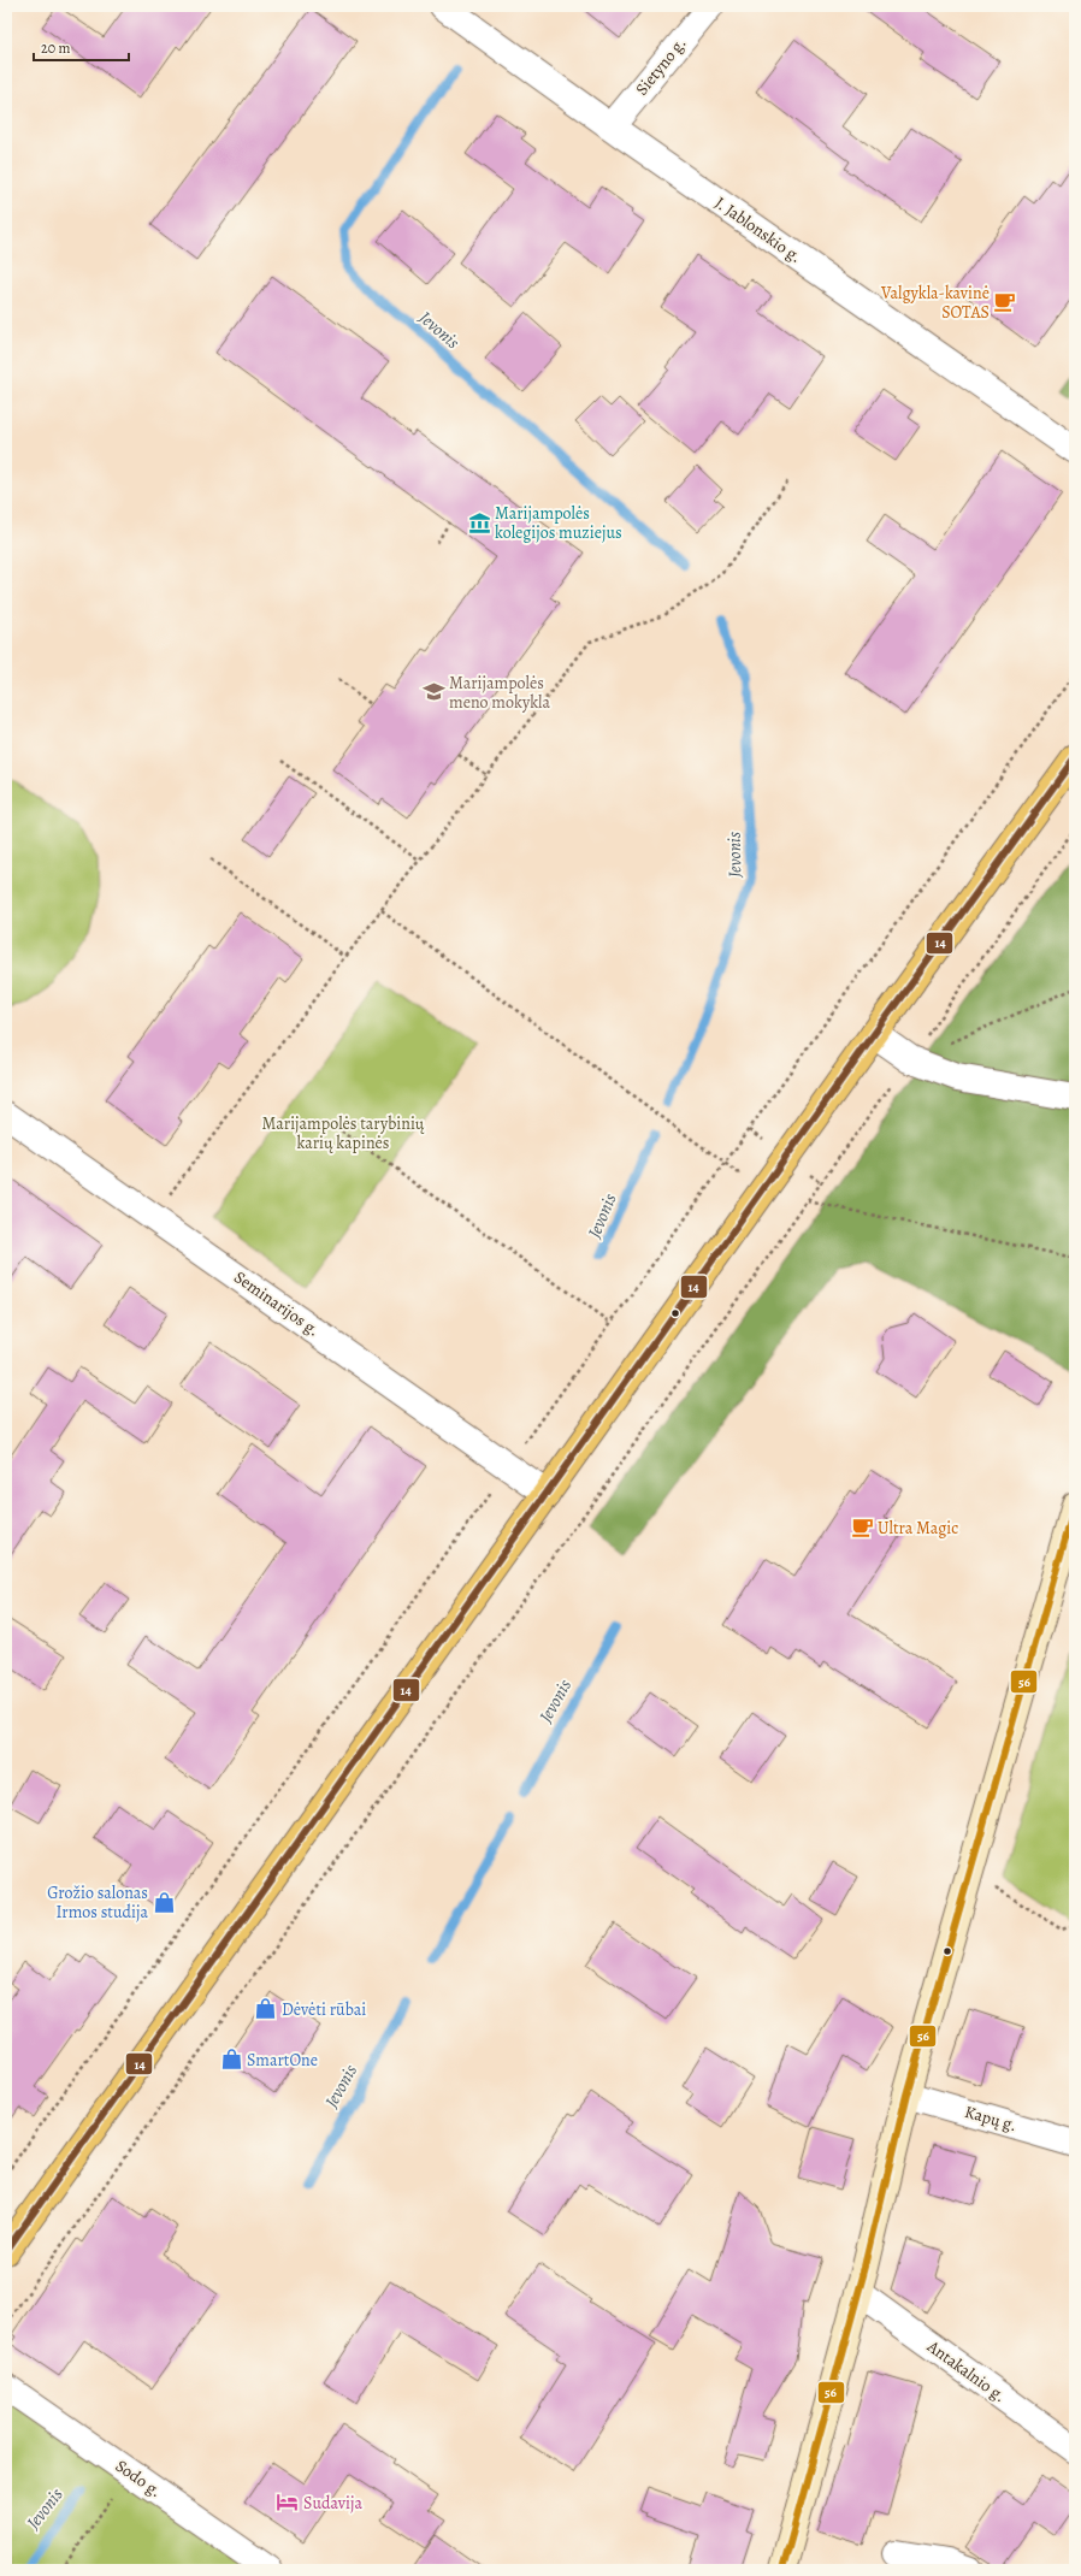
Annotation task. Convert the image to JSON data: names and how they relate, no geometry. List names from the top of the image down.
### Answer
{
  "streets": {
    "street": [
      "Sietyno g.",
      "J. Jablonskio g.",
      "Seminarijos g.",
      "Kapų g.",
      "Antakalnio g.",
      "Sodo g."
    ]
  },
  "crossings": [
    ["Sietyno g.", "J. Jablonskio g."]
  ],
  "water": ["Jevonis"],
  "parks": ["Marijampolės tarybinių karių kapinės"],
  "places": {
    "cafe": ["Valgykla-kavinė SOTAS", "Ultra Magic"],
    "museum": ["Marijampolės kolegijos muziejus"],
    "school or university": ["Marijampolės meno mokykla"],
    "shop": ["Grožio salonas Irmos studija", "Dėvėti rūbai", "SmartOne"],
    "hotel": ["Sudavija"]
  },
  "lines": ["transit line 14", "transit line 56"],
  "scale_bar": "20 m"
}
